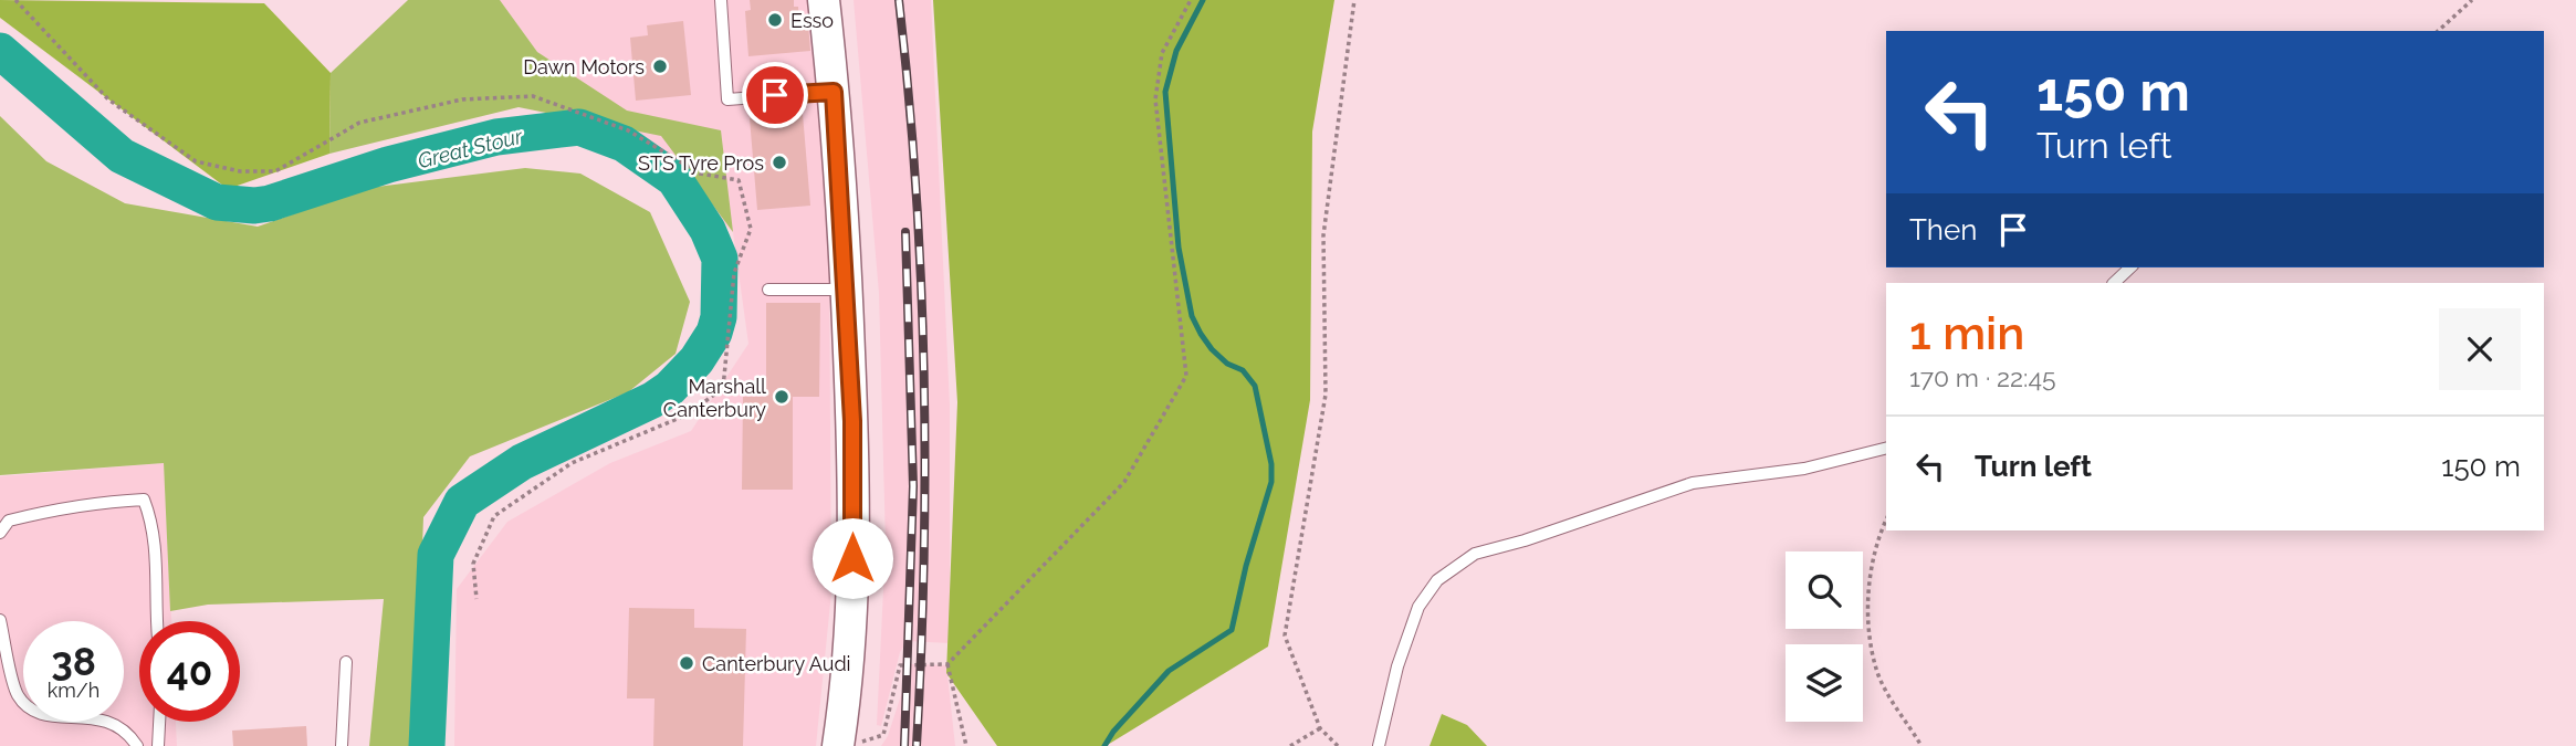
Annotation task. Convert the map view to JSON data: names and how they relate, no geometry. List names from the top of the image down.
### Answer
{
  "water": ["Great Stour"],
  "places": [
    "Esso",
    "Dawn Motors",
    "STS Tyre Pros",
    "Marshall Canterbury",
    "Canterbury Audi"
  ],
  "page": {
    "turn": ["150 m", "Turn left"],
    "then": "Then",
    "heading": ["1 min", "170 m · 22:45"],
    "list": [
      {
        "name": "Turn left",
        "value": "150 m"
      }
    ],
    "speed": "38 km/h",
    "limit": "40"
  }
}
